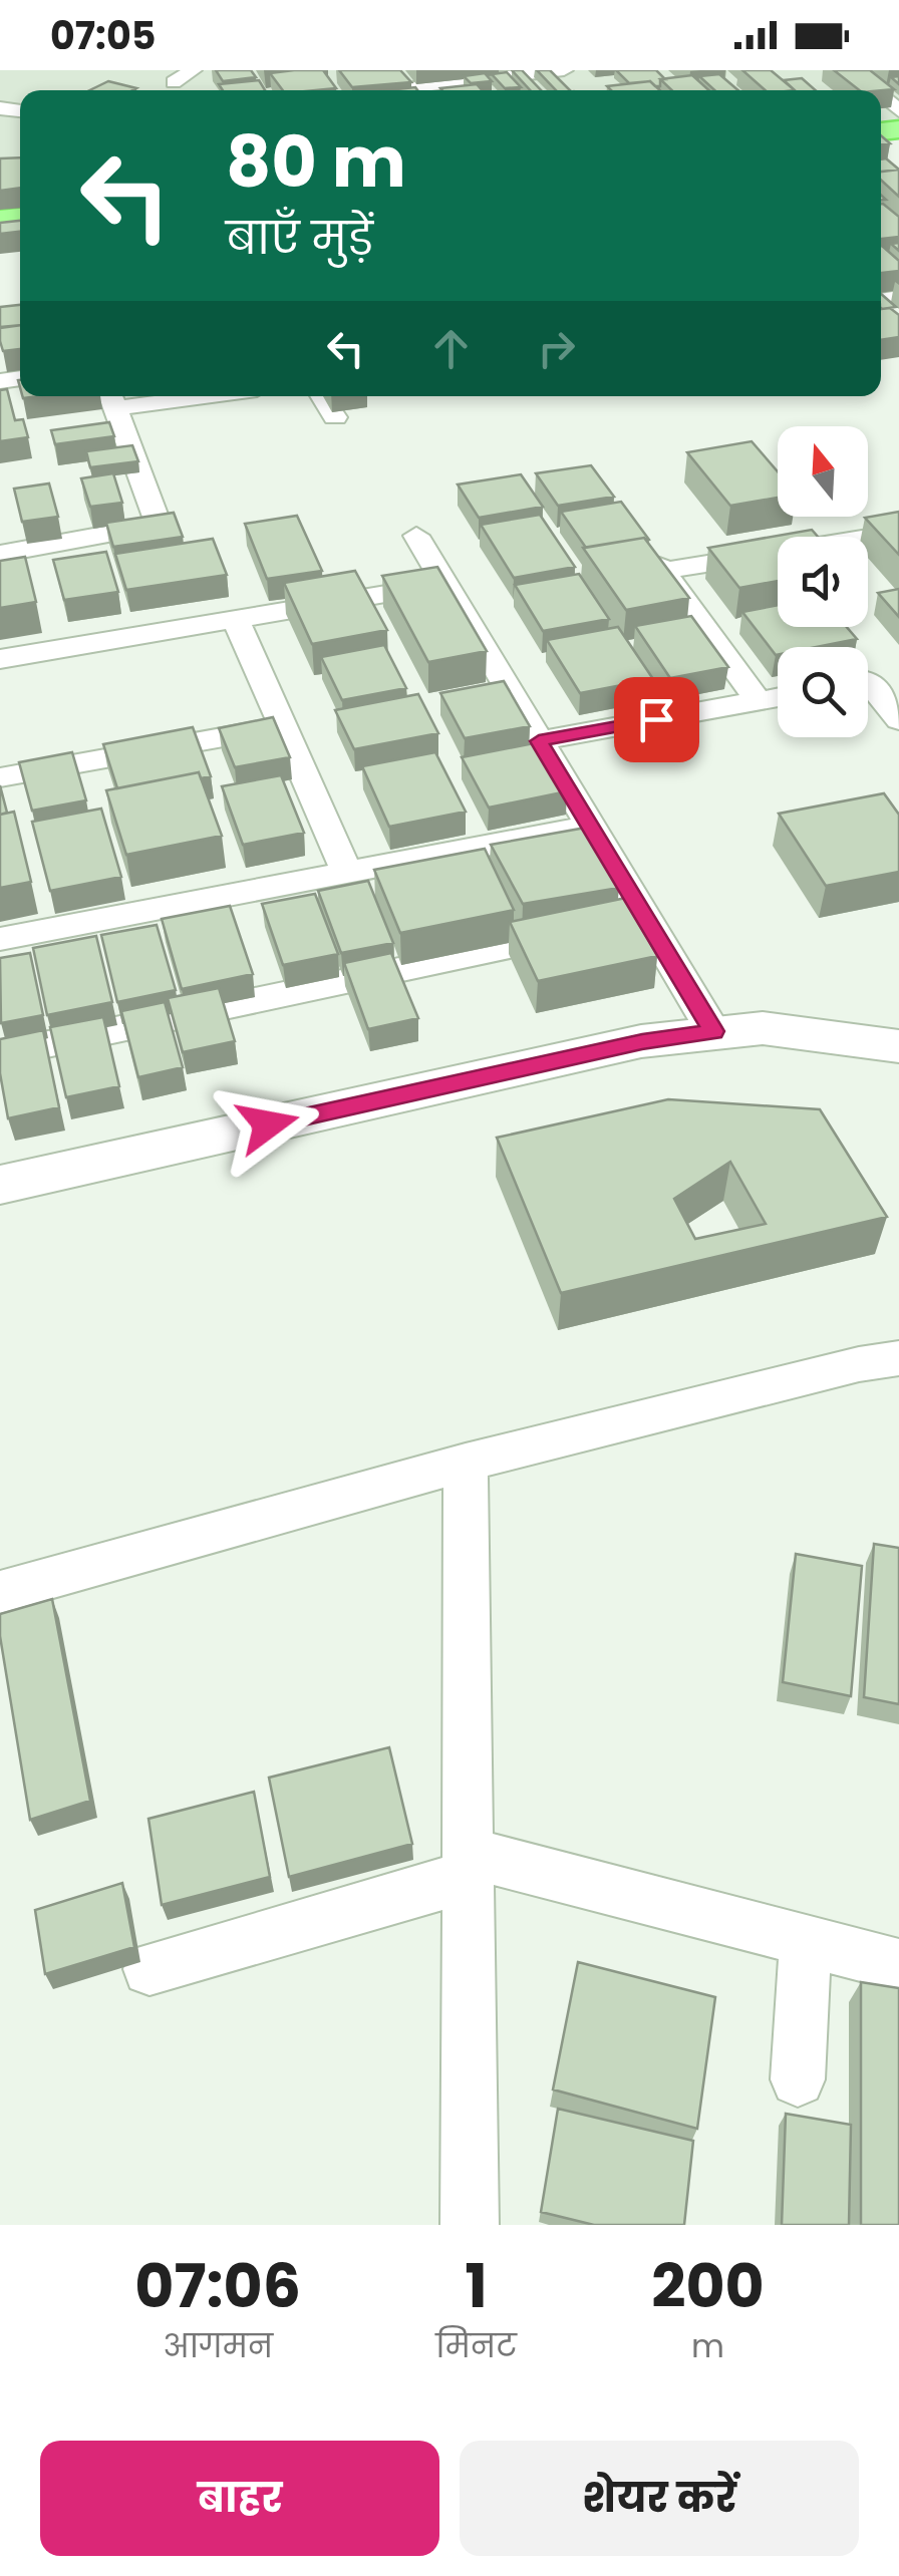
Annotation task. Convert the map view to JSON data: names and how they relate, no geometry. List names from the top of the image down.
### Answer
{
  "north": "top",
  "page": {
    "status": "07:05",
    "turn": ["80 m", "बाएँ मुड़ें"],
    "eta": [
      "07:06",
      "आगमन",
      "1",
      "मिनट",
      "200",
      "m"
    ],
    "buttons": ["बाहर", "शेयर करें"]
  }
}
